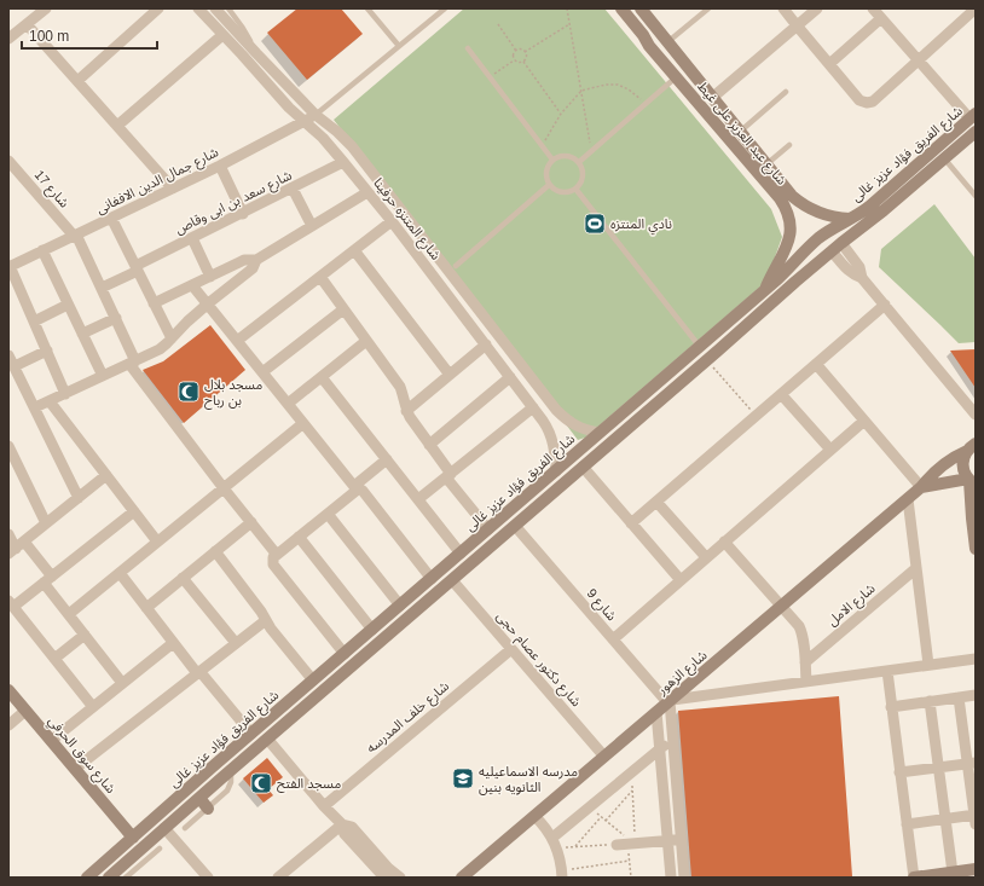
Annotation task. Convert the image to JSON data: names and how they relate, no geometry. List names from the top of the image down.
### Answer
{
  "streets": {
    "street": [
      "شارع عبد العزيز على غيط",
      "شارع الفريق فؤاد عزيز غالى",
      "شارع جمال الدين الافغانى",
      "شارع 17",
      "شارع سعد بن ابى وقاص",
      "شارع المتنزه حرفينا",
      "شارع 9",
      "شارع الامل",
      "شارع دكتور عصام حجى",
      "شارع الزهور",
      "شارع خلف المدرسه",
      "شارع سوق الحرفي"
    ]
  },
  "crossings": [
    ["شارع عبد العزيز على غيط", "شارع الفريق فؤاد عزيز غالى"],
    ["شارع الفريق فؤاد عزيز غالى", "شارع المتنزه حرفينا"],
    ["شارع الفريق فؤاد عزيز غالى", "شارع 9"],
    ["شارع الفريق فؤاد عزيز غالى", "شارع دكتور عصام حجى"],
    ["شارع الفريق فؤاد عزيز غالى", "شارع سوق الحرفي"],
    ["شارع جمال الدين الافغانى", "شارع 17"],
    ["شارع جمال الدين الافغانى", "شارع المتنزه حرفينا"],
    ["شارع 17", "شارع سعد بن ابى وقاص"],
    ["شارع سعد بن ابى وقاص", "شارع المتنزه حرفينا"],
    ["شارع 9", "شارع الزهور"],
    ["شارع دكتور عصام حجى", "شارع الزهور"],
    ["شارع دكتور عصام حجى", "شارع خلف المدرسه"]
  ],
  "places": {
    "sports": ["نادي المنتزه"],
    "mosque": ["مسجد بلال بن رباح", "مسجد الفتح"],
    "school or university": ["مدرسه الاسماعيليه الثانويه بنين"]
  },
  "scale_bar": "100 m"
}
